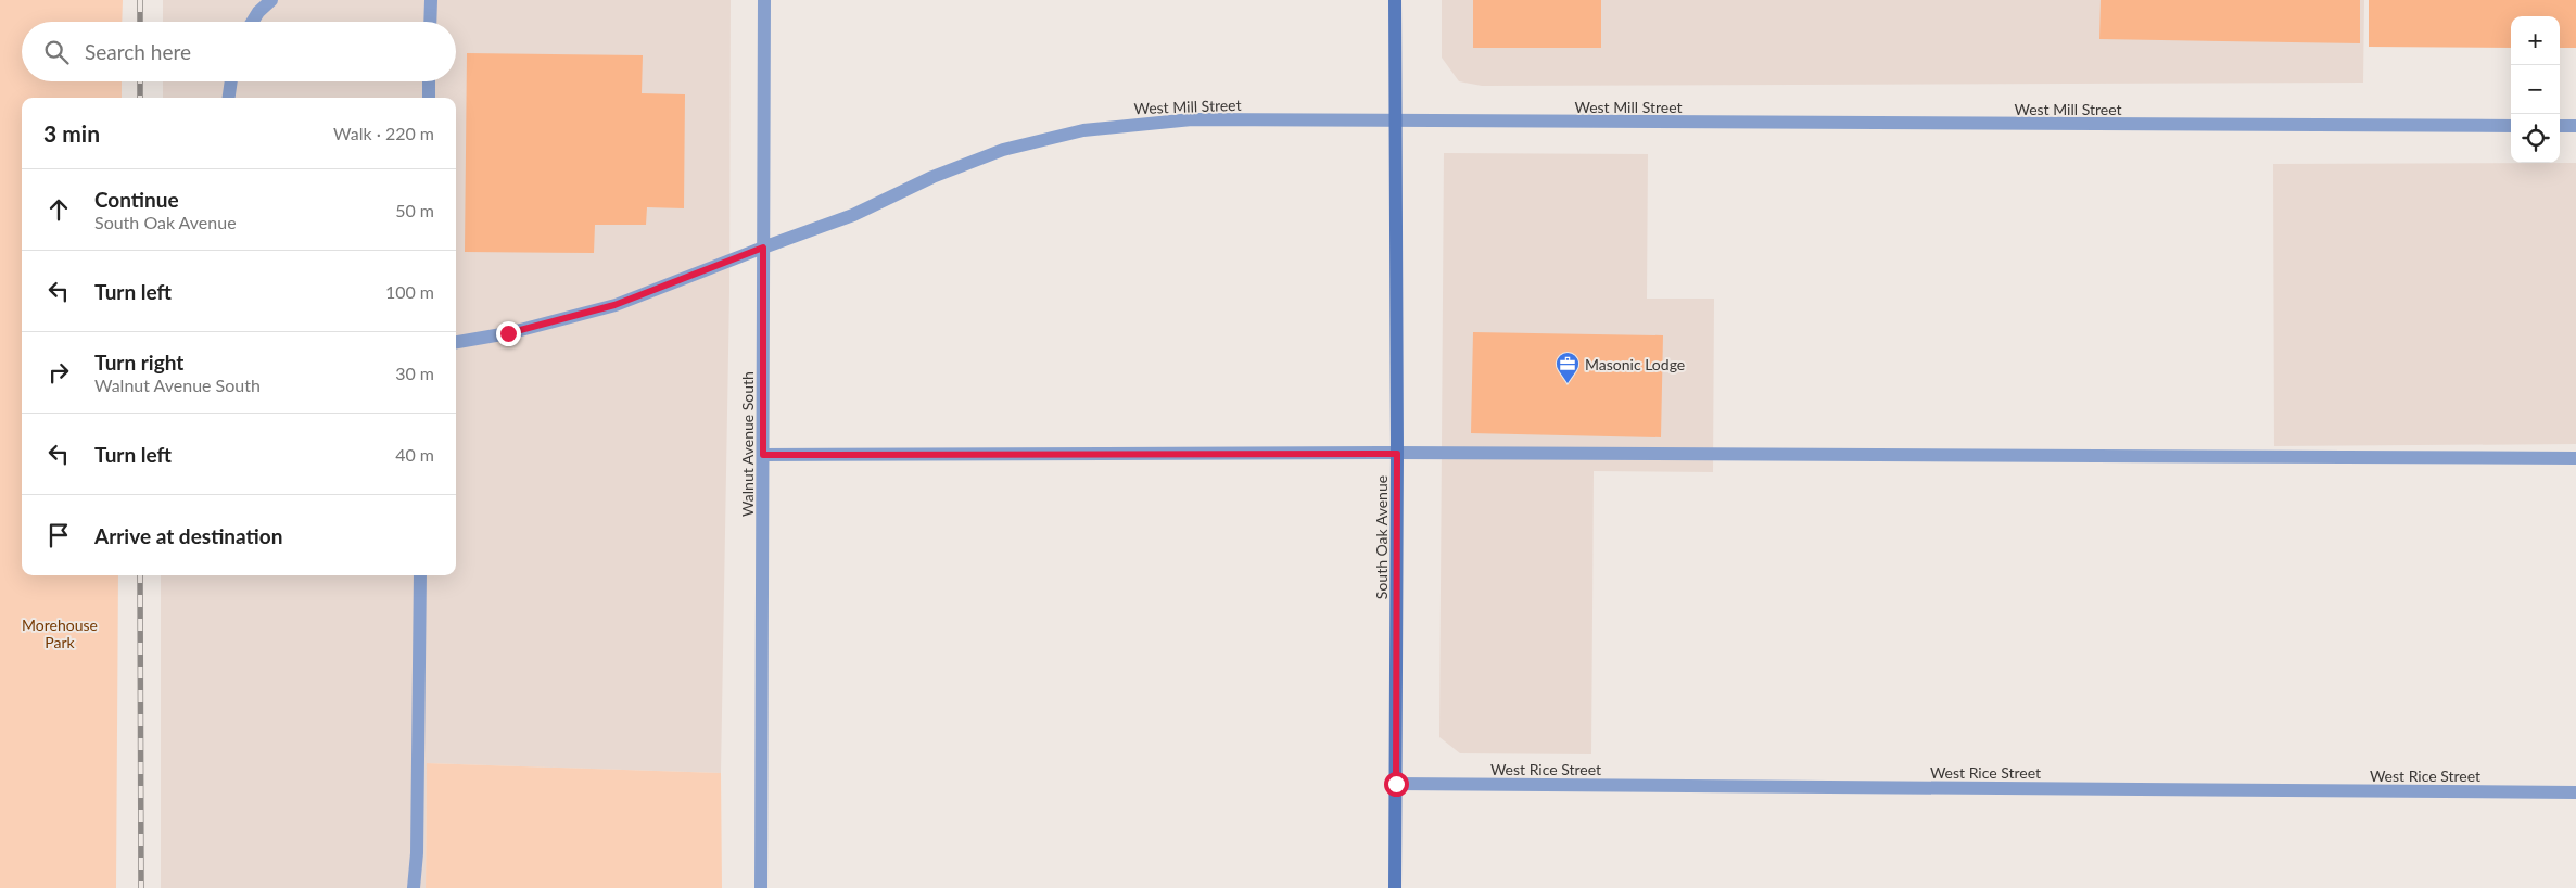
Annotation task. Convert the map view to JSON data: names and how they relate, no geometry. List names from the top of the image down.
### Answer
{
  "streets": {
    "main road": ["South Oak Avenue"],
    "street": ["West Mill Street", "Walnut Avenue South", "West Rice Street"]
  },
  "crossings": [
    ["West Mill Street", "Walnut Avenue South"],
    ["West Mill Street", "South Oak Avenue"],
    ["South Oak Avenue", "West Rice Street"]
  ],
  "parks": ["Morehouse Park"],
  "places": {
    "office": ["Masonic Lodge"]
  },
  "page": {
    "map_buttons": ["+", "−"],
    "search": "Search here",
    "heading": ["3 min", "Walk · 220 m"],
    "list": [
      ["Continue", "South Oak Avenue", "50 m"],
      ["Turn left", "100 m"],
      ["Turn right", "Walnut Avenue South", "30 m"],
      ["Turn left", "40 m"],
      "Arrive at destination"
    ]
  }
}
